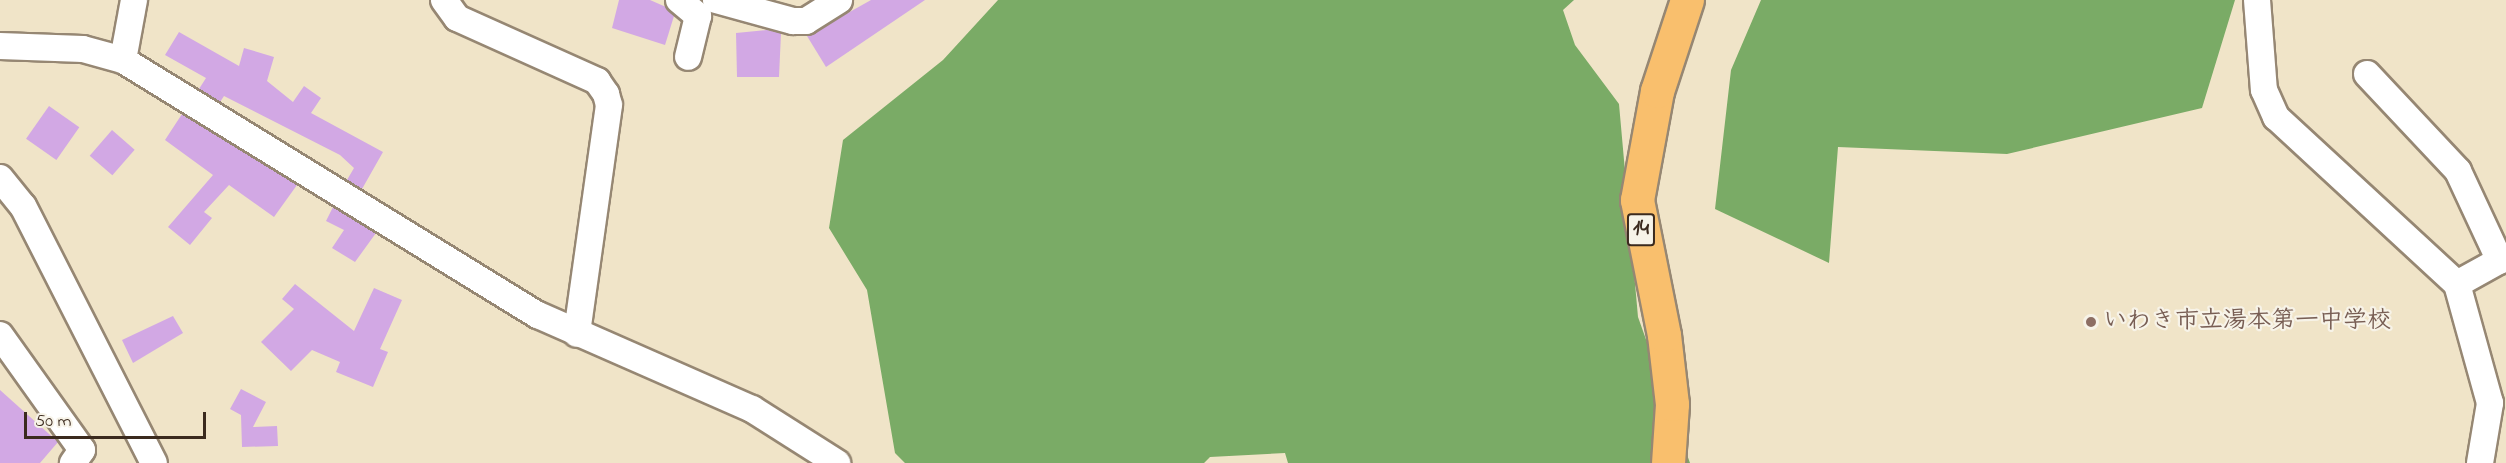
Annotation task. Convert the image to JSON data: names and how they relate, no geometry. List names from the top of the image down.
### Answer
{
  "streets": {
    "main road": ["14"]
  },
  "places": ["いわき市立湯本第一中学校"],
  "scale_bar": "50 m"
}
